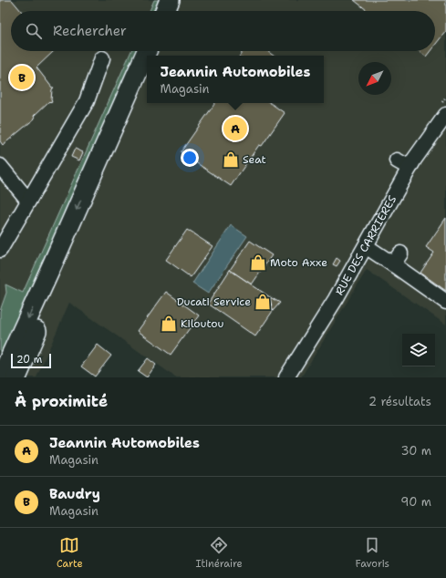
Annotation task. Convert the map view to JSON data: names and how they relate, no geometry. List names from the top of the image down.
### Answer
{
  "streets": {
    "street": ["RUE DES CARRIÈRES"]
  },
  "places": {
    "shop": [
      "Seat",
      "Moto Axxe",
      "Ducati Service",
      "Kiloutou"
    ]
  },
  "scale_bar": "20 m",
  "north": "bottom left",
  "page": {
    "search": "Rechercher",
    "popup": ["Jeannin Automobiles", "Magasin"],
    "pins": ["B", "A"],
    "scale": "20 m",
    "heading": ["À proximité", "2 résultats"],
    "list": [
      {
        "mark": "A",
        "name": "Jeannin Automobiles",
        "note": "Magasin",
        "value": "30 m"
      },
      {
        "mark": "B",
        "name": "Baudry",
        "note": "Magasin",
        "value": "90 m"
      }
    ],
    "nav": ["Carte", "Itinéraire", "Favoris"]
  }
}
